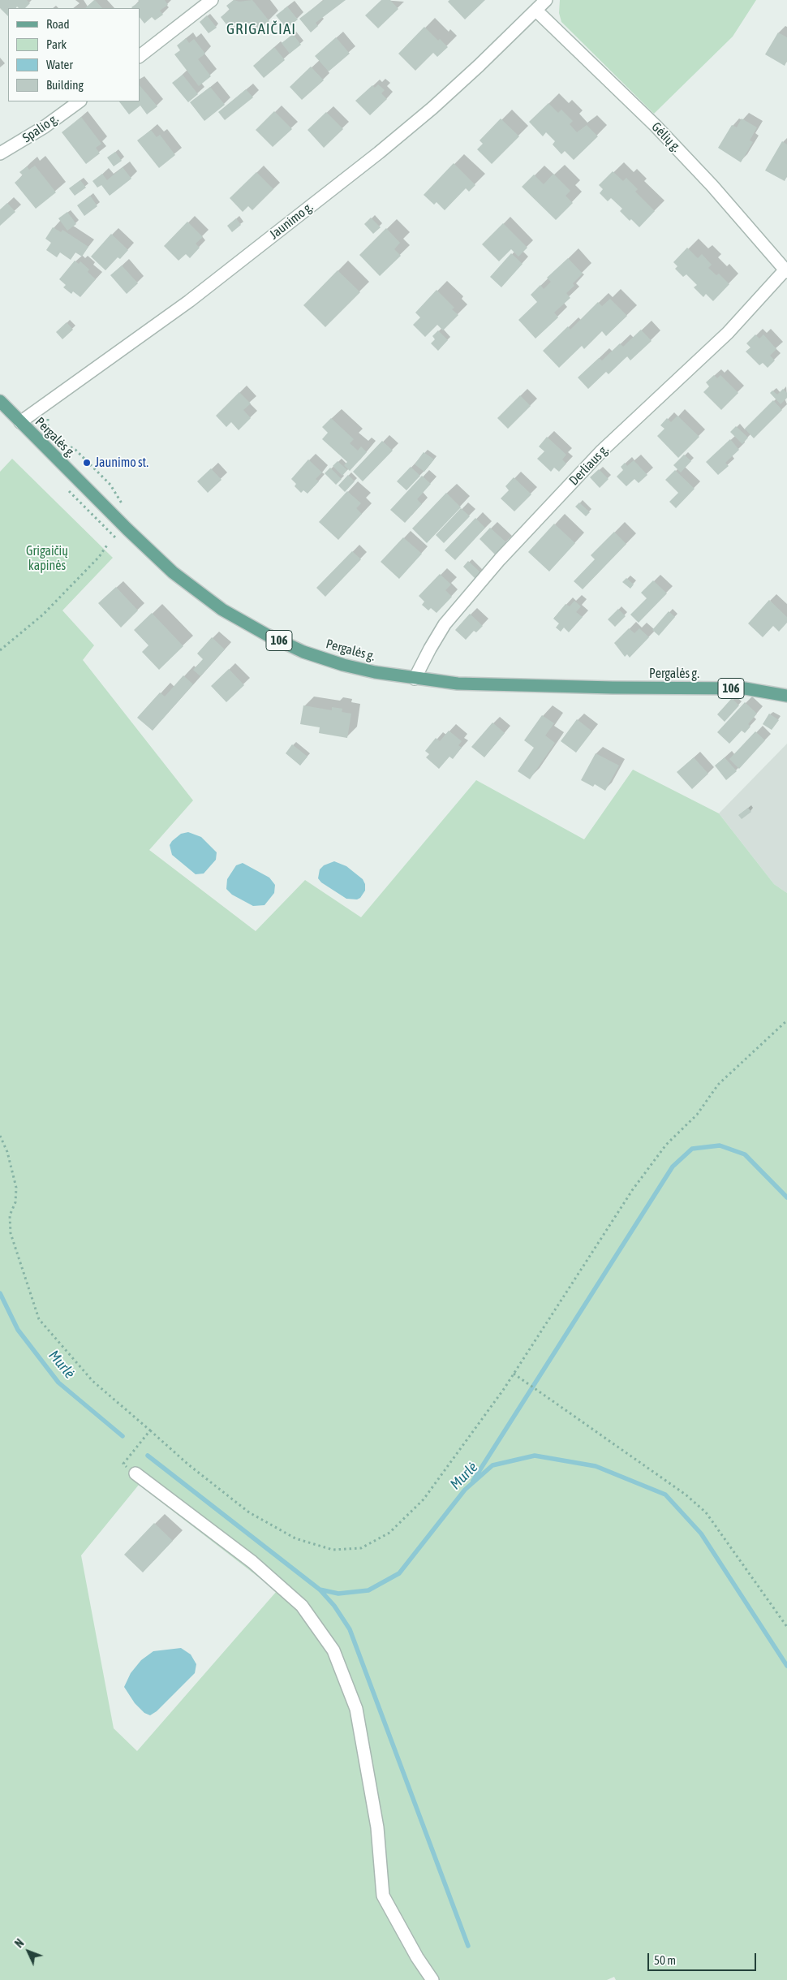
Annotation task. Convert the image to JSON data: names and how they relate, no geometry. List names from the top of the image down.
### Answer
{
  "streets": {
    "main road": ["Pergalės g.", "106"],
    "street": [
      "Spalio g.",
      "Gėlių g.",
      "Jaunimo g.",
      "Derliaus g."
    ]
  },
  "crossings": [
    ["Gėlių g.", "Jaunimo g."],
    ["Gėlių g.", "Derliaus g."],
    ["Jaunimo g.", "Pergalės g."],
    ["Pergalės g.", "Derliaus g."]
  ],
  "districts": ["GRIGAIČIAI"],
  "water": ["Murlė"],
  "parks": ["Grigaičių kapinės"],
  "places": ["Jaunimo st."],
  "legend": [
    "Road",
    "Park",
    "Water",
    "Building"
  ],
  "scale_bar": "50 m",
  "north": "top left"
}
